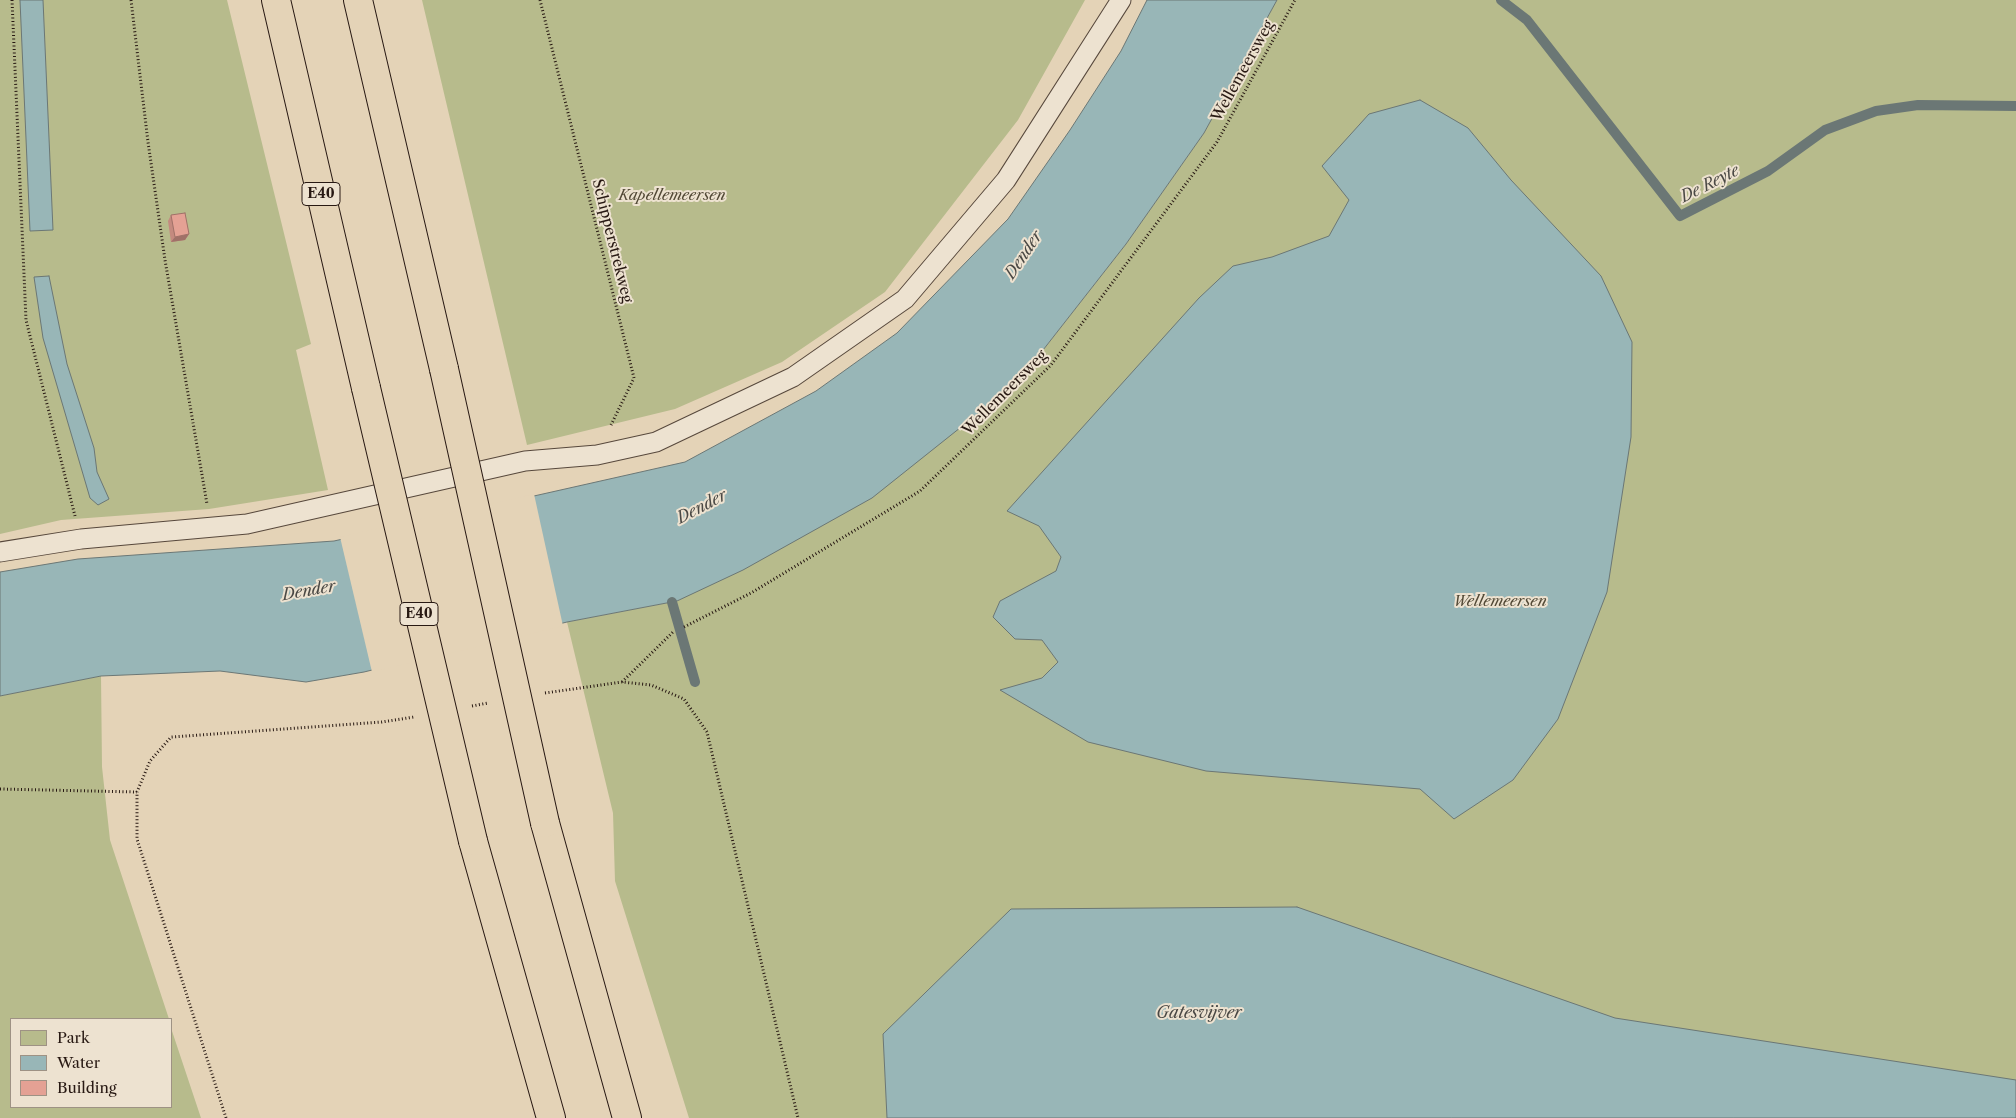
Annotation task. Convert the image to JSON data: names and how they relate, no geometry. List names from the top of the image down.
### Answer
{
  "streets": {
    "highway": ["E40"],
    "path": ["Wellemeersweg", "Schipperstrekweg"]
  },
  "water": ["De Reyte", "Dender", "Gatesvijver"],
  "parks": ["Kapellemeersen", "Wellemeersen"],
  "legend": ["Park", "Water", "Building"]
}
